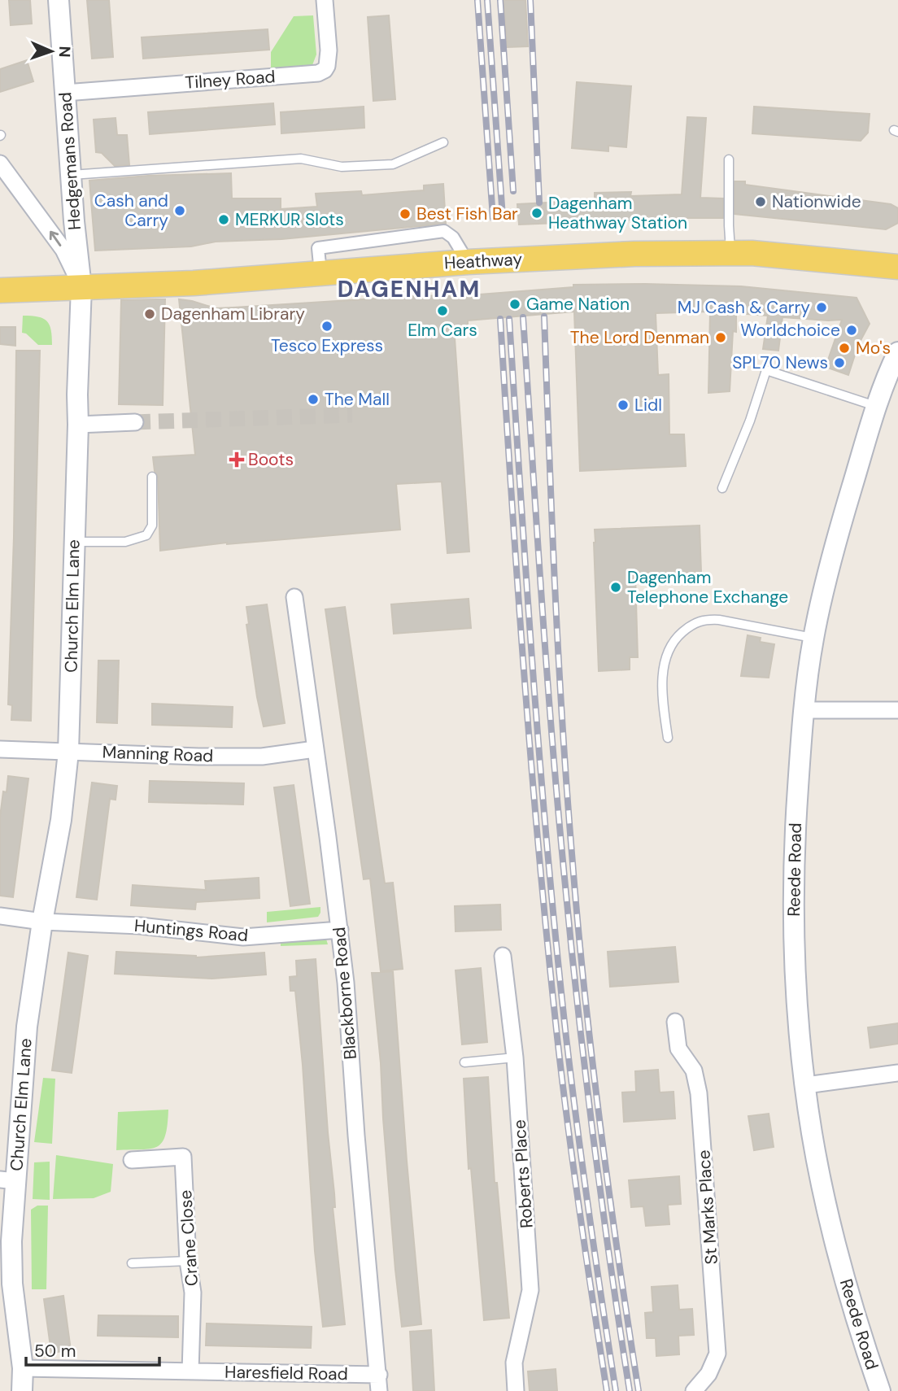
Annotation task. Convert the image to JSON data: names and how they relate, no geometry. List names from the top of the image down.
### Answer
{
  "streets": {
    "main road": ["Heathway"],
    "street": [
      "Tilney Road",
      "Hedgemans Road",
      "Church Elm Lane",
      "Manning Road",
      "Reede Road",
      "Huntings Road",
      "Blackborne Road",
      "Roberts Place",
      "St Marks Place",
      "Crane Close",
      "Haresfield Road"
    ]
  },
  "crossings": [
    ["Tilney Road", "Hedgemans Road"],
    ["Hedgemans Road", "Heathway"],
    ["Hedgemans Road", "Church Elm Lane"],
    ["Heathway", "Church Elm Lane"],
    ["Church Elm Lane", "Manning Road"],
    ["Church Elm Lane", "Huntings Road"],
    ["Church Elm Lane", "Haresfield Road"],
    ["Manning Road", "Blackborne Road"],
    ["Huntings Road", "Blackborne Road"],
    ["Blackborne Road", "Haresfield Road"],
    ["Crane Close", "Haresfield Road"]
  ],
  "districts": ["DAGENHAM"],
  "places": {
    "other": [
      "Nationwide",
      "Cash and Carry",
      "Dagenham Heathway Station",
      "Best Fish Bar",
      "MERKUR Slots",
      "Game Nation",
      "MJ Cash & Carry",
      "Elm Cars",
      "Dagenham Library",
      "Tesco Express",
      "Worldchoice",
      "The Lord Denman",
      "Mo's",
      "SPL70 News",
      "The Mall",
      "Lidl",
      "Dagenham Telephone Exchange"
    ],
    "health": ["Boots"]
  },
  "scale_bar": "50 m",
  "north": "right"
}
